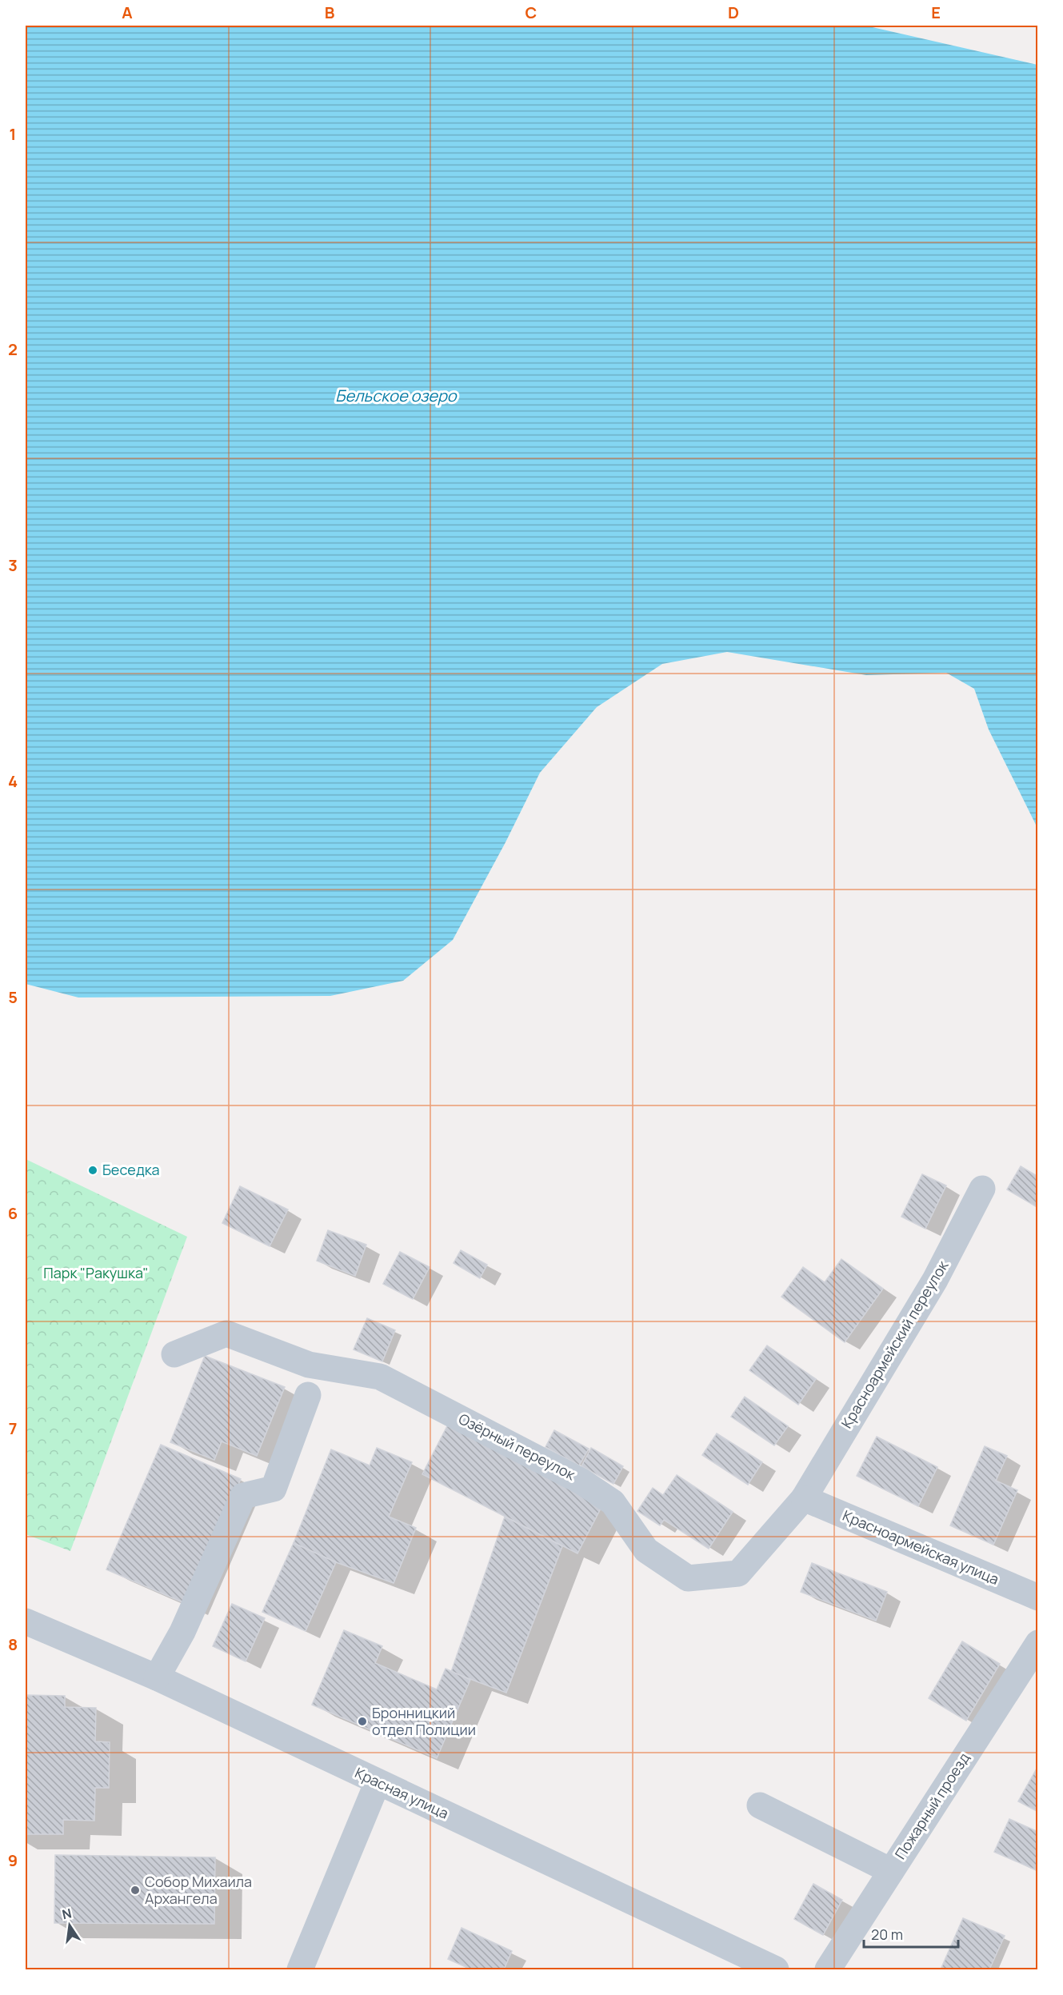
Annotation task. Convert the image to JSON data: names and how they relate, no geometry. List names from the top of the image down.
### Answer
{
  "streets": {
    "street": [
      "Красноармейский переулок",
      "Озёрный переулок",
      "Красноармейская улица",
      "Красная улица",
      "Пожарный проезд"
    ]
  },
  "crossings": [
    ["Красноармейский переулок", "Озёрный переулок"],
    ["Красноармейский переулок", "Красноармейская улица"],
    ["Озёрный переулок", "Красноармейская улица"]
  ],
  "water": ["Бельское озеро"],
  "parks": ["Парк \"Ракушка\""],
  "places": ["Беседка", "Бронницкий отдел Полиции", "Собор Михаила Архангела"],
  "scale_bar": "20 m",
  "north": "top",
  "grid": {
    "columns": [
      "A",
      "B",
      "C",
      "D",
      "E"
    ],
    "rows": [
      "1",
      "2",
      "3",
      "4",
      "5",
      "6",
      "7",
      "8",
      "9"
    ]
  }
}
